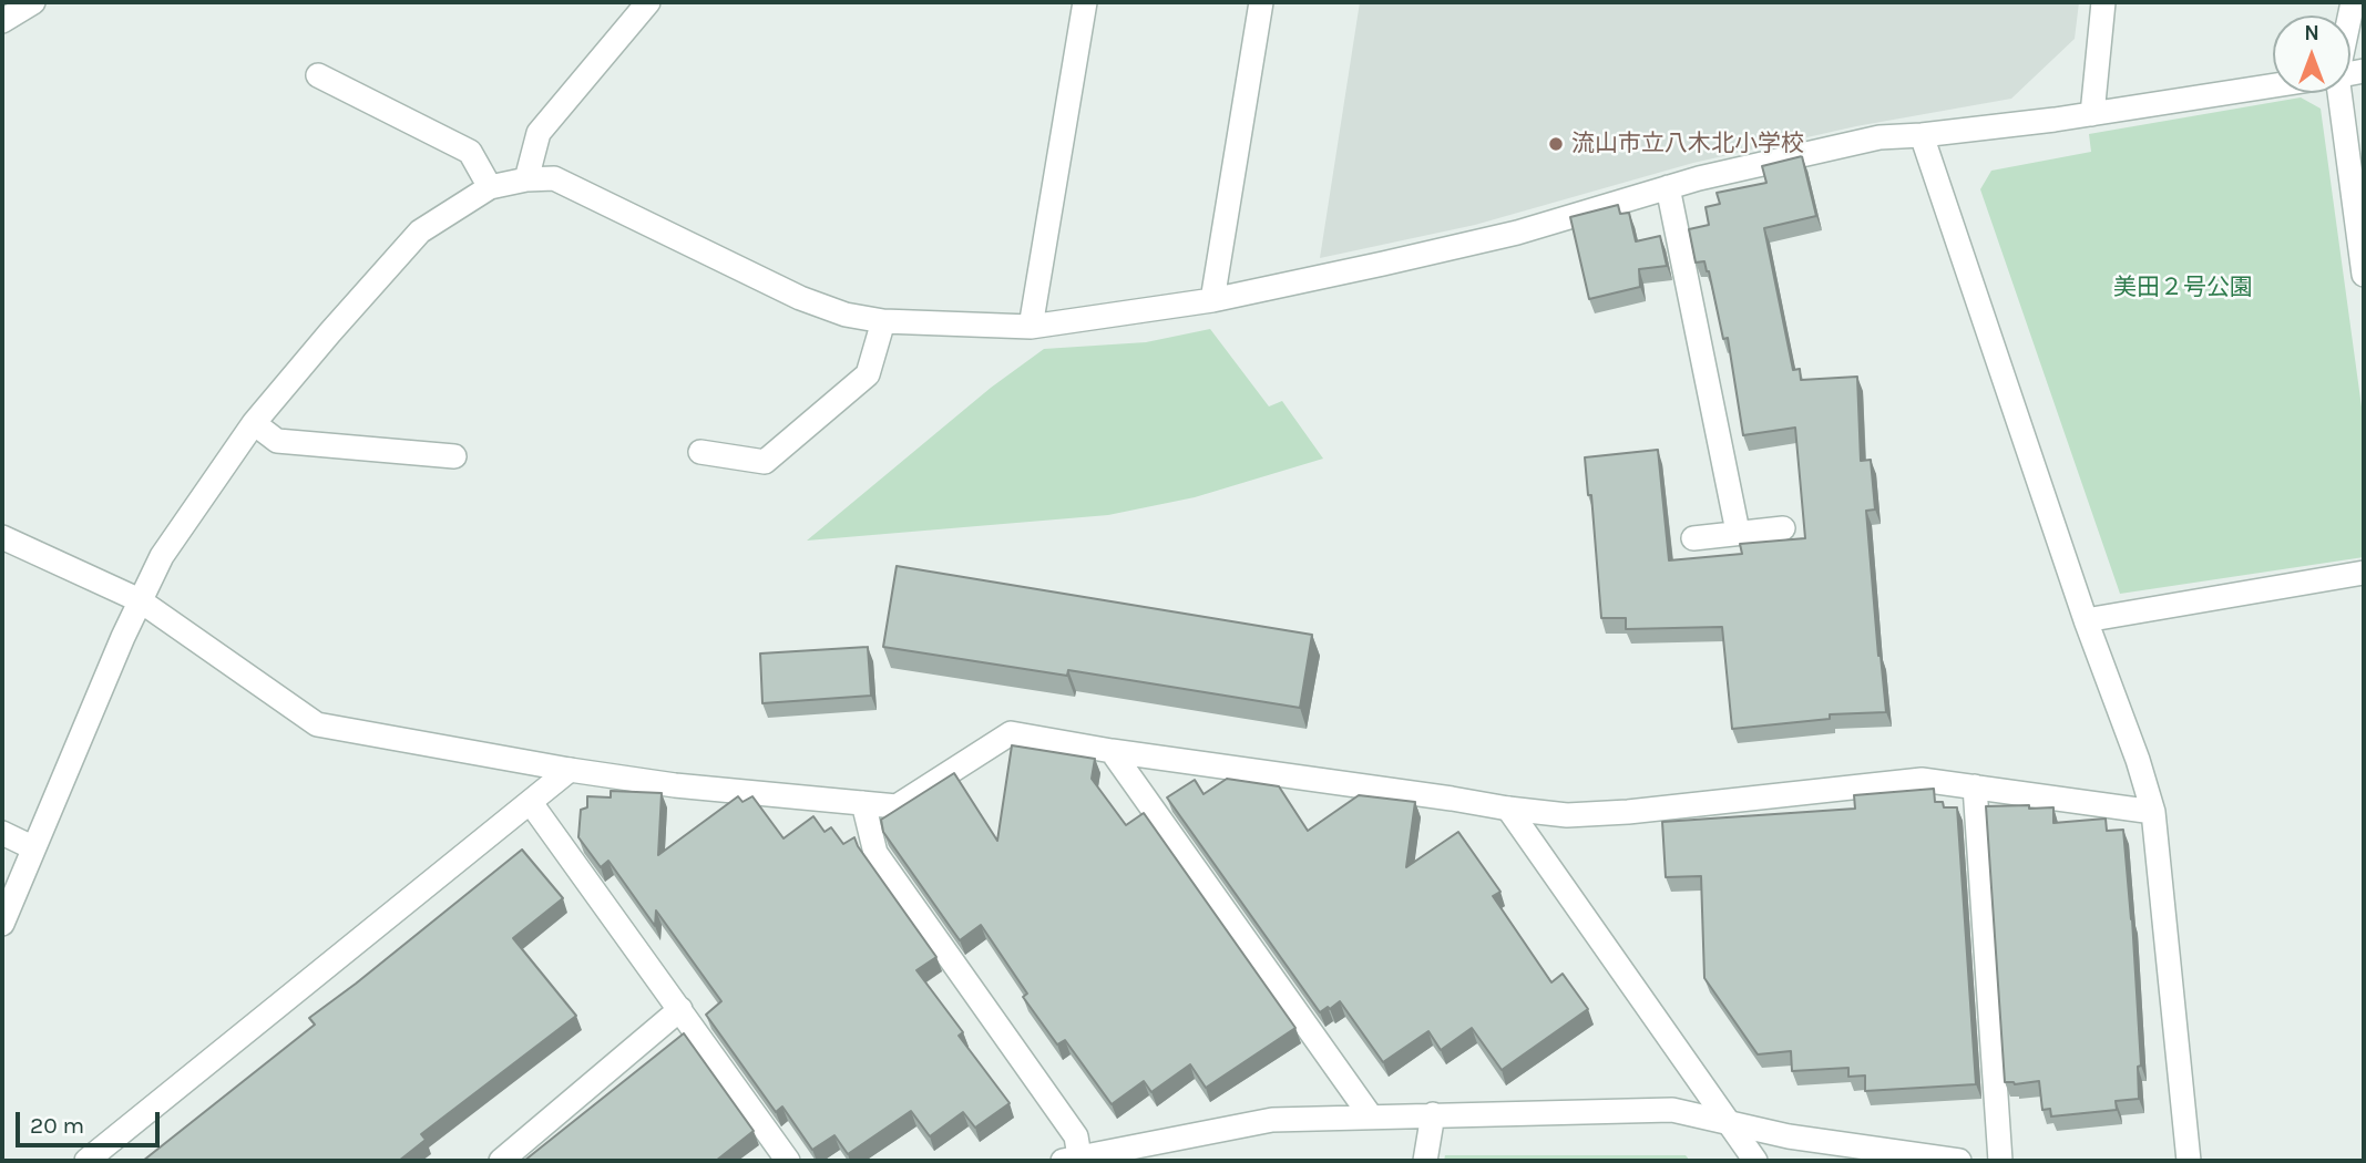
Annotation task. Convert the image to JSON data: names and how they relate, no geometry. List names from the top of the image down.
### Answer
{
  "parks": ["美田２号公園"],
  "places": ["流山市立八木北小学校"],
  "scale_bar": "20 m",
  "north": "top"
}
